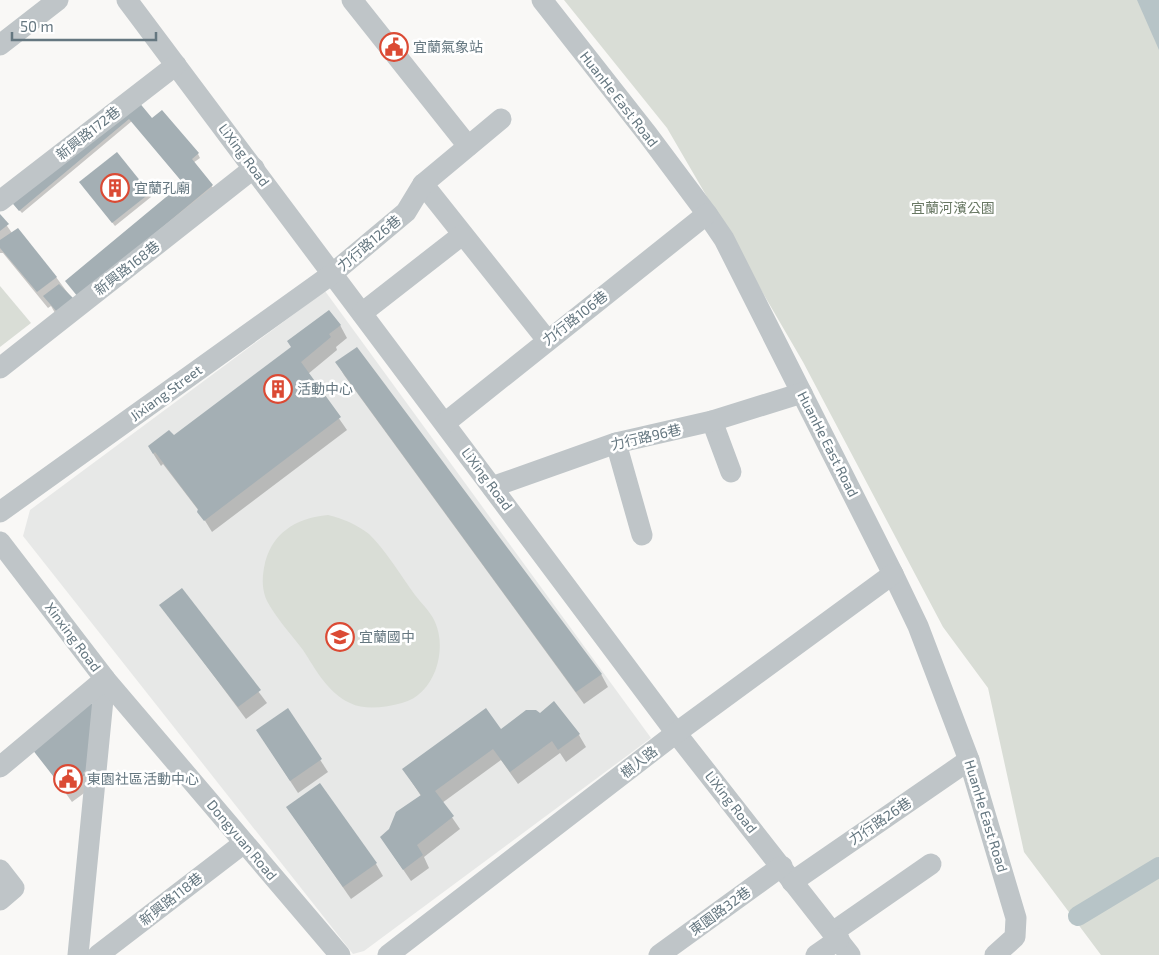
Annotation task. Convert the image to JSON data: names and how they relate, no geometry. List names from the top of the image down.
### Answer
{
  "streets": {
    "street": [
      "HuanHe East Road",
      "新興路172巷",
      "LiXing Road",
      "力行路126巷",
      "新興路168巷",
      "力行路106巷",
      "Jixiang Street",
      "力行路96巷",
      "Xinxing Road",
      "樹人路",
      "力行路26巷",
      "Dongyuan Road",
      "新興路118巷",
      "東園路32巷"
    ]
  },
  "crossings": [
    ["HuanHe East Road", "力行路106巷"],
    ["HuanHe East Road", "力行路96巷"],
    ["HuanHe East Road", "樹人路"],
    ["HuanHe East Road", "力行路26巷"],
    ["新興路172巷", "LiXing Road"],
    ["LiXing Road", "力行路126巷"],
    ["LiXing Road", "新興路168巷"],
    ["LiXing Road", "力行路106巷"],
    ["LiXing Road", "Jixiang Street"],
    ["LiXing Road", "力行路96巷"],
    ["LiXing Road", "樹人路"],
    ["LiXing Road", "力行路26巷"],
    ["LiXing Road", "東園路32巷"],
    ["力行路126巷", "Jixiang Street"],
    ["Xinxing Road", "Dongyuan Road"],
    ["力行路26巷", "東園路32巷"],
    ["Dongyuan Road", "新興路118巷"]
  ],
  "parks": ["宜蘭河濱公園"],
  "places": {
    "public building": ["宜蘭氣象站", "東園社區活動中心"],
    "building": ["宜蘭孔廟", "活動中心"],
    "school or university": ["宜蘭國中"]
  },
  "scale_bar": "50 m"
}
